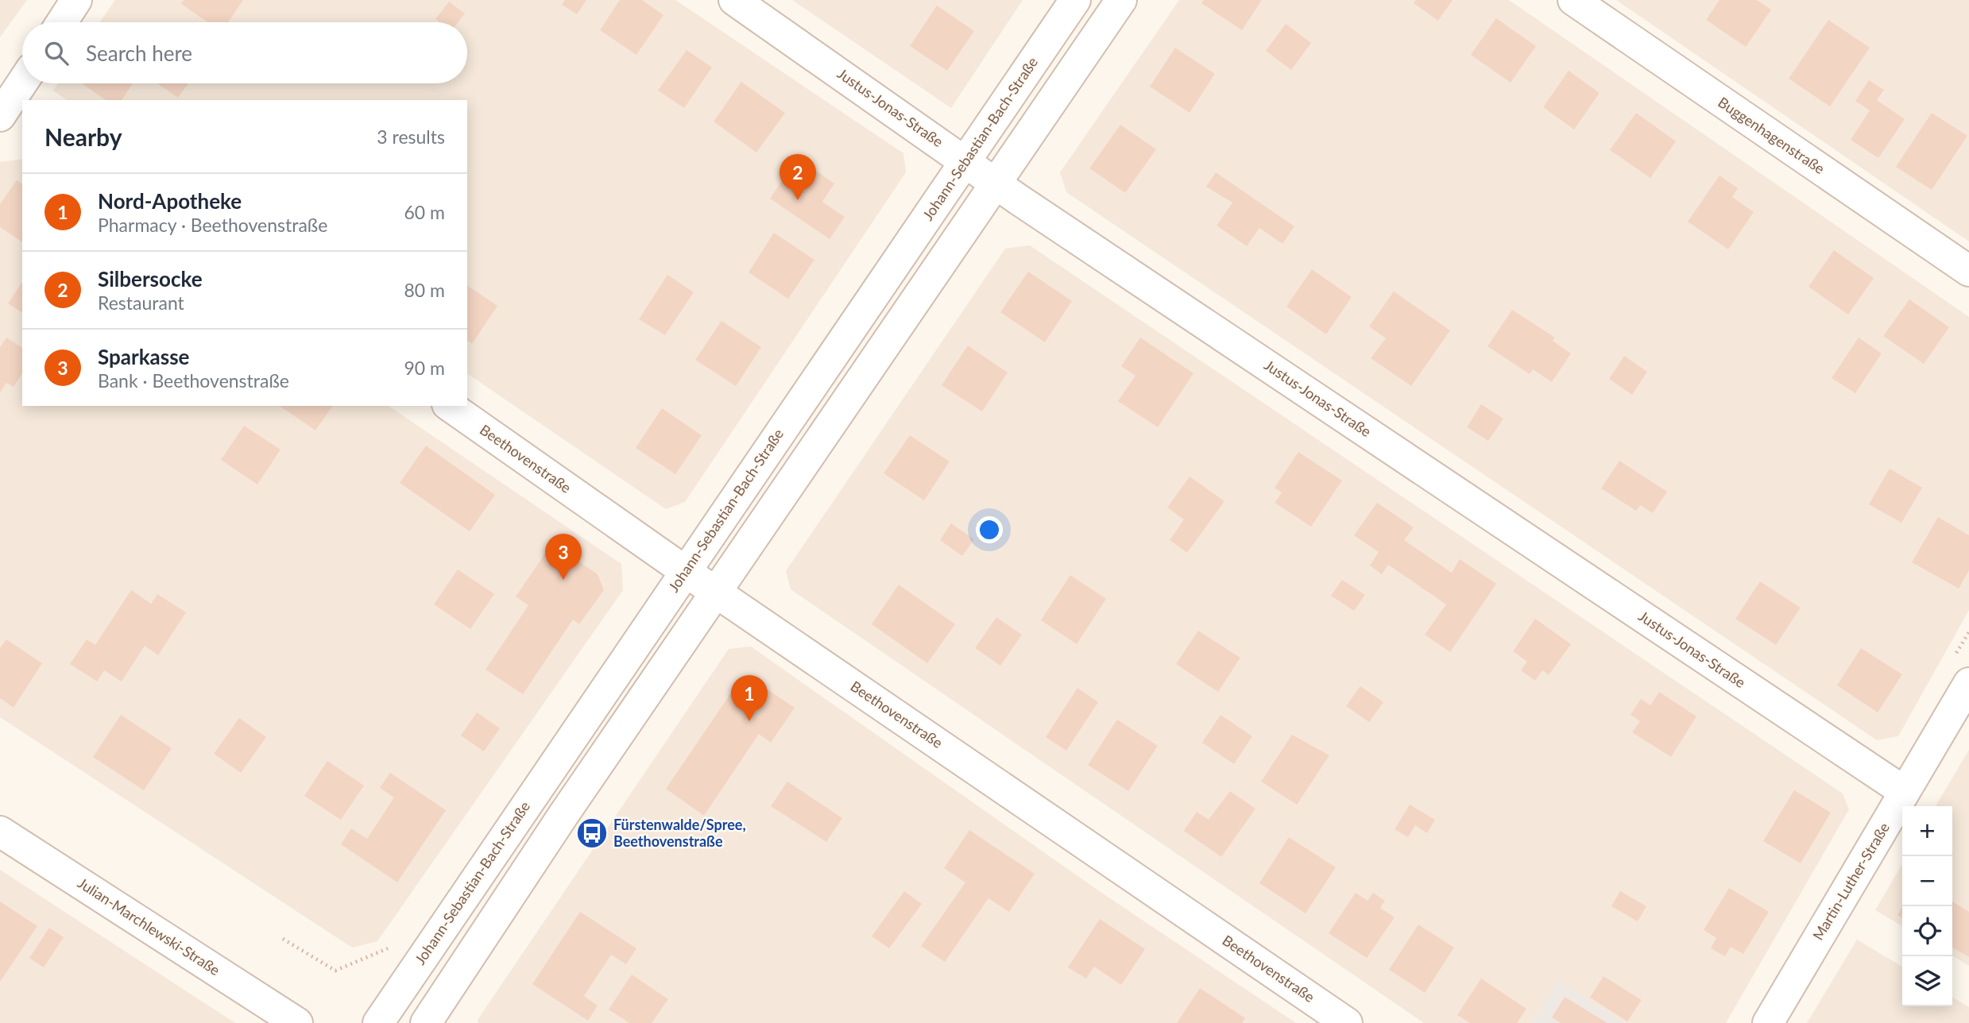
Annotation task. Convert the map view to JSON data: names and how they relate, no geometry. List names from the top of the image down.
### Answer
{
  "streets": {
    "street": [
      "Justus-Jonas-Straße",
      "Buggenhagenstraße",
      "Johann-Sebastian-Bach-Straße",
      "Beethovenstraße",
      "Martin-Luther-Straße",
      "Julian-Marchlewski-Straße"
    ]
  },
  "crossings": [
    ["Justus-Jonas-Straße", "Johann-Sebastian-Bach-Straße"],
    ["Justus-Jonas-Straße", "Martin-Luther-Straße"],
    ["Johann-Sebastian-Bach-Straße", "Beethovenstraße"]
  ],
  "places": {
    "bus stop": ["Fürstenwalde/Spree, Beethovenstraße"]
  },
  "page": {
    "search": "Search here",
    "heading": ["Nearby", "3 results"],
    "pins": ["2", "3", "1"],
    "list": [
      {
        "mark": "1",
        "name": "Nord-Apotheke",
        "note": "Pharmacy · Beethovenstraße",
        "value": "60 m"
      },
      {
        "mark": "2",
        "name": "Silbersocke",
        "note": "Restaurant",
        "value": "80 m"
      },
      {
        "mark": "3",
        "name": "Sparkasse",
        "note": "Bank · Beethovenstraße",
        "value": "90 m"
      }
    ],
    "map_buttons": ["+", "−"]
  }
}
